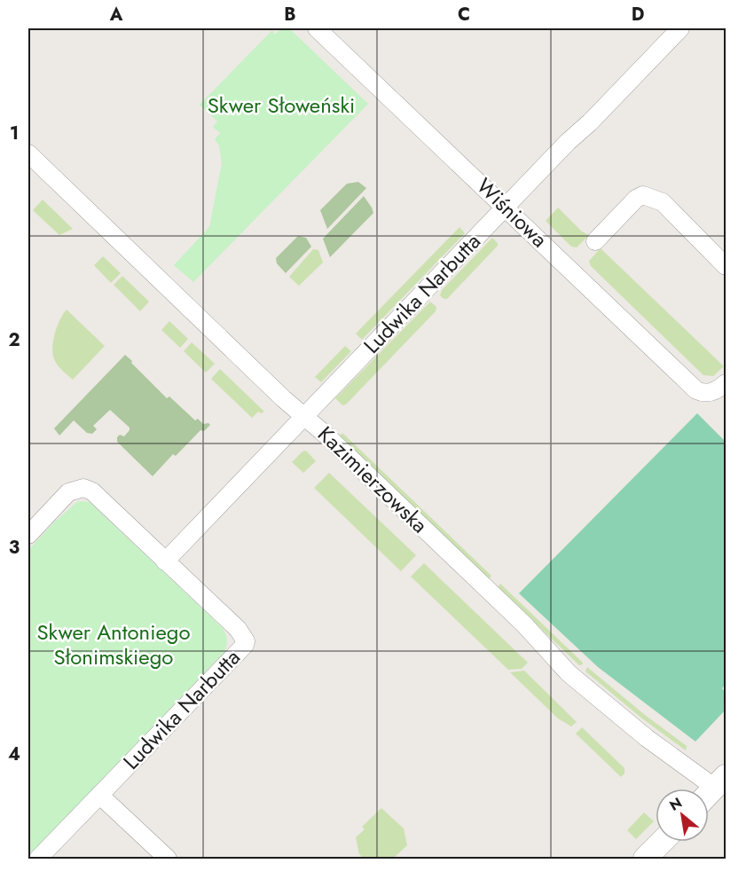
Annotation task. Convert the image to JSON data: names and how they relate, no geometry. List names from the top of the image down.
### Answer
{
  "streets": {
    "street": ["Wiśniowa", "Ludwika Narbutta", "Kazimierzowska"]
  },
  "crossings": [
    ["Wiśniowa", "Ludwika Narbutta"],
    ["Ludwika Narbutta", "Kazimierzowska"]
  ],
  "parks": ["Skwer Słoweński", "Skwer Antoniego Słonimskiego"],
  "north": "top left",
  "grid": {
    "columns": [
      "A",
      "B",
      "C",
      "D"
    ],
    "rows": [
      "1",
      "2",
      "3",
      "4"
    ]
  }
}
